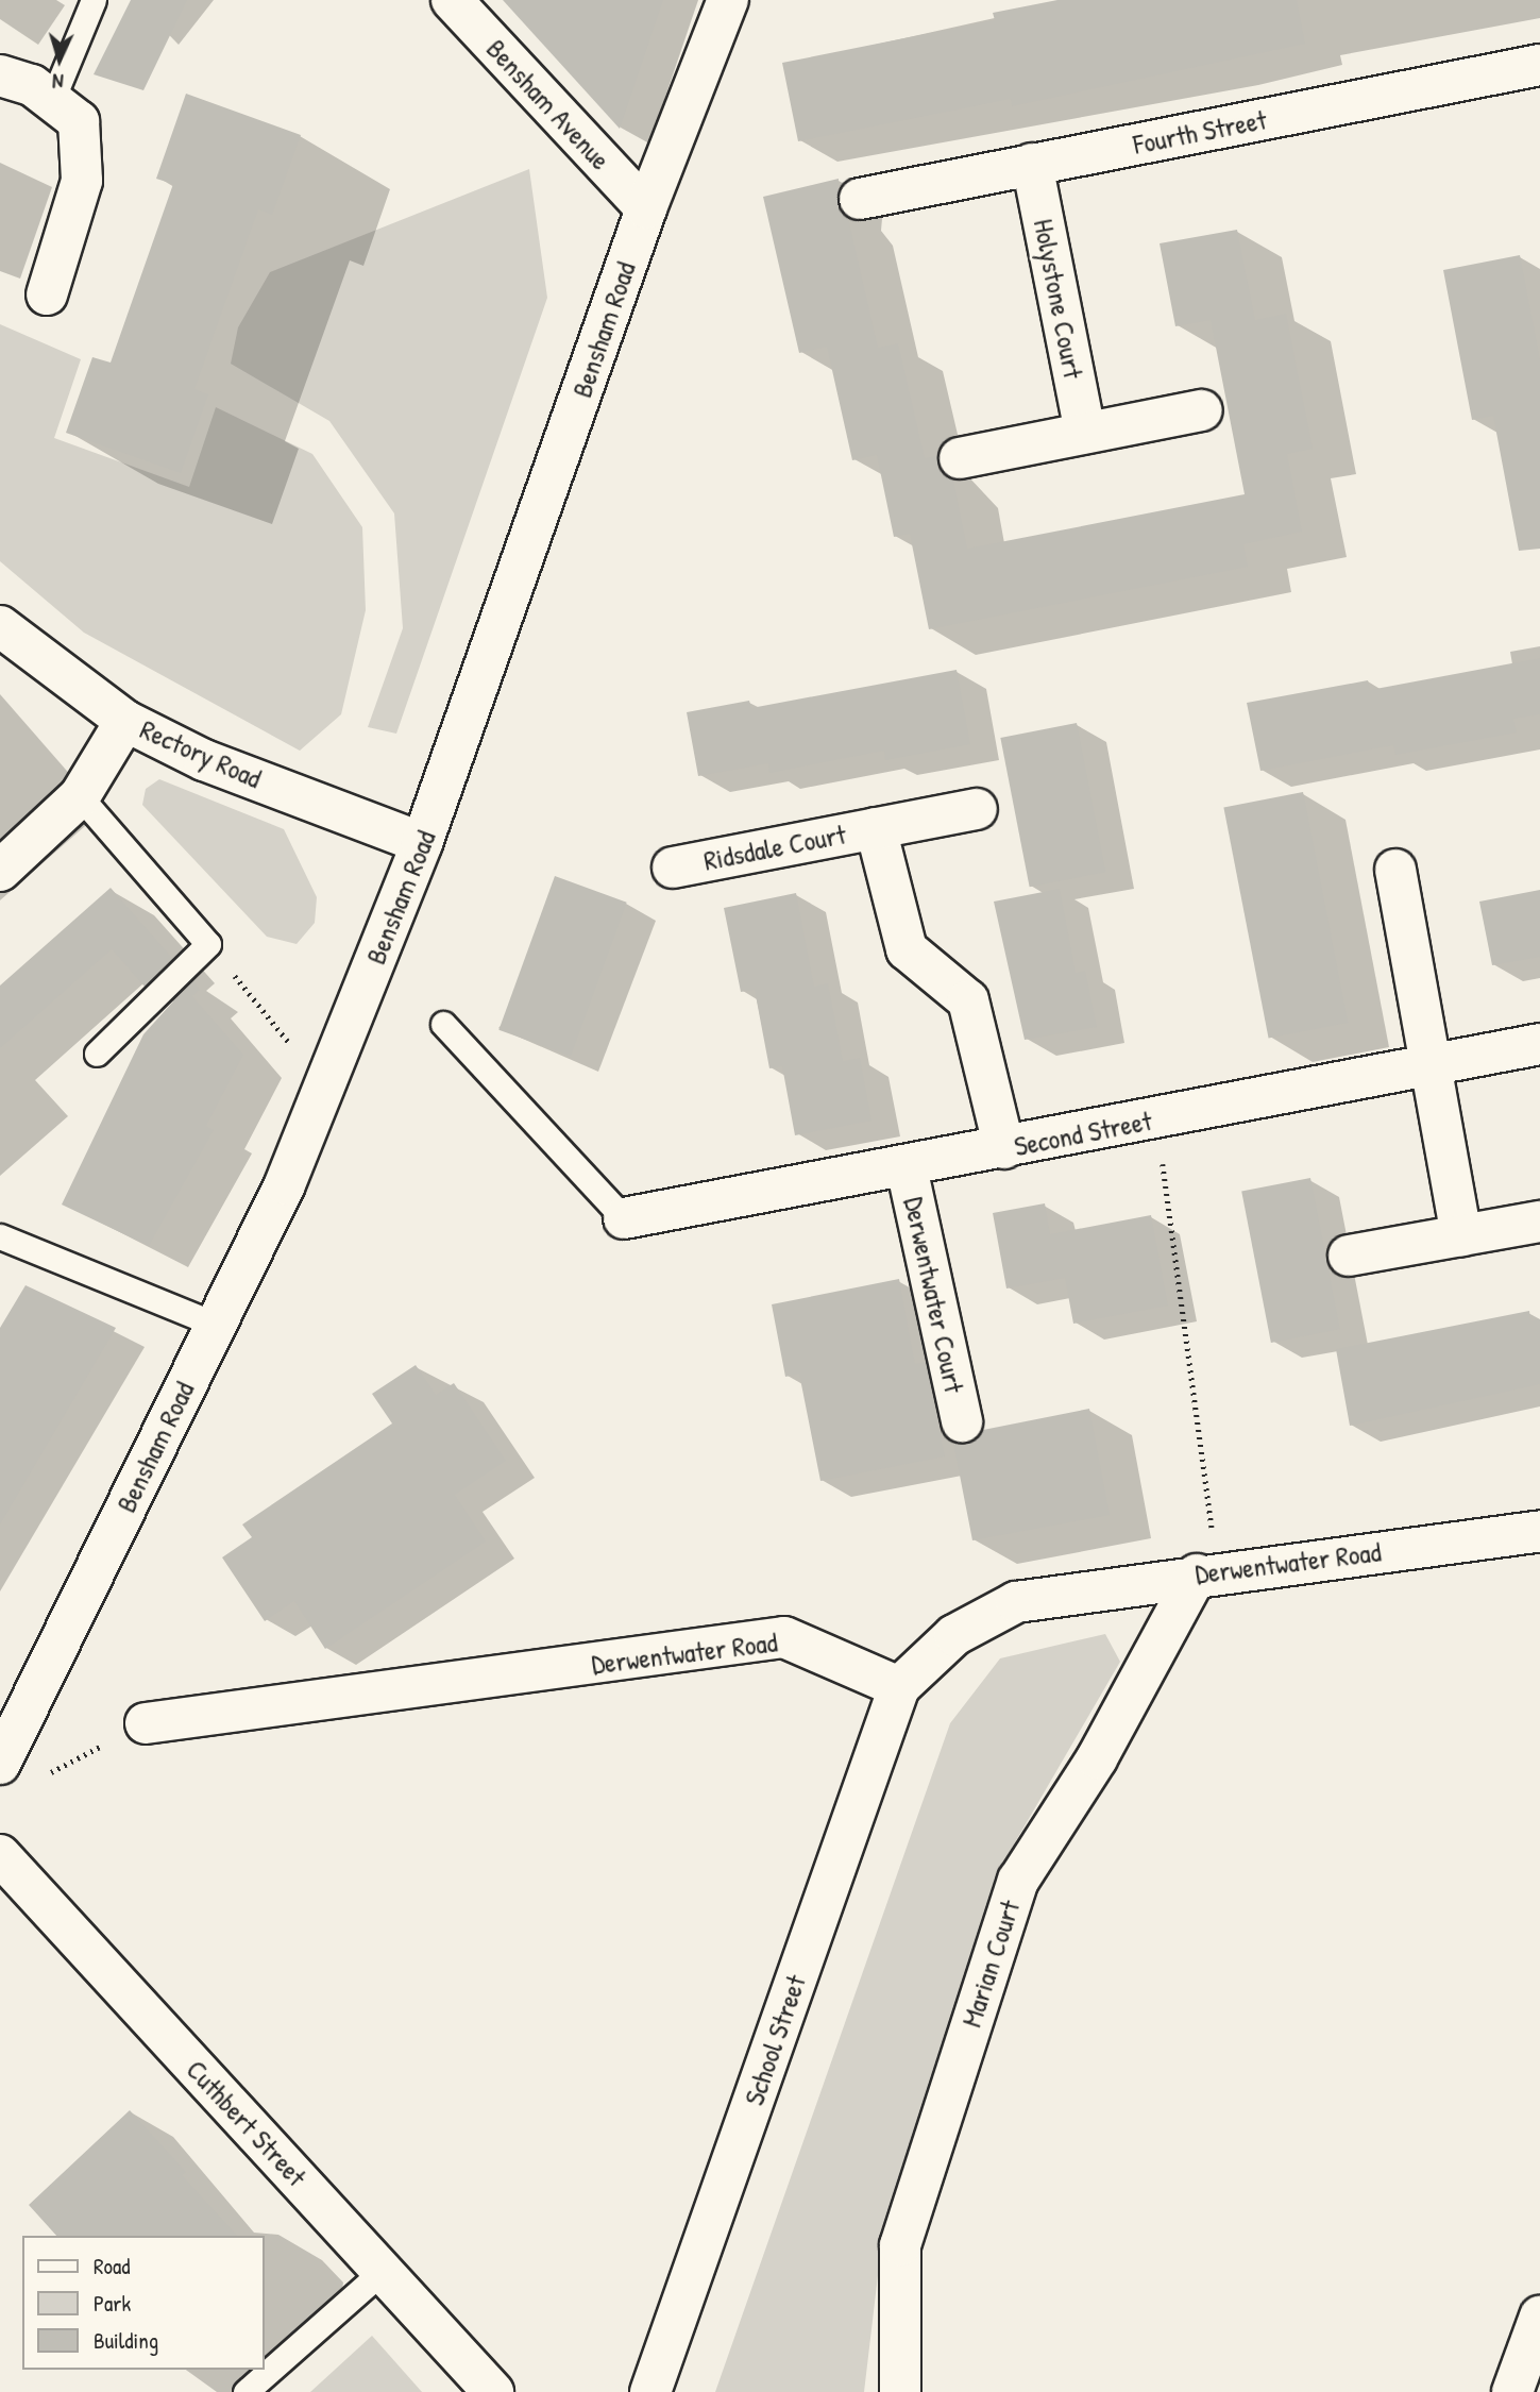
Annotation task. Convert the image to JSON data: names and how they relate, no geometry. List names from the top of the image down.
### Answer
{
  "streets": {
    "street": [
      "Bensham Avenue",
      "Fourth Street",
      "Holystone Court",
      "Bensham Road",
      "Rectory Road",
      "Ridsdale Court",
      "Second Street",
      "Derwentwater Court",
      "Derwentwater Road",
      "Marian Court",
      "School Street",
      "Cuthbert Street"
    ]
  },
  "crossings": [
    ["Bensham Avenue", "Bensham Road"],
    ["Fourth Street", "Holystone Court"],
    ["Bensham Road", "Rectory Road"],
    ["Ridsdale Court", "Second Street"],
    ["Second Street", "Derwentwater Court"],
    ["Derwentwater Road", "Marian Court"],
    ["Derwentwater Road", "School Street"]
  ],
  "legend": ["Road", "Park", "Building"],
  "north": "bottom"
}
